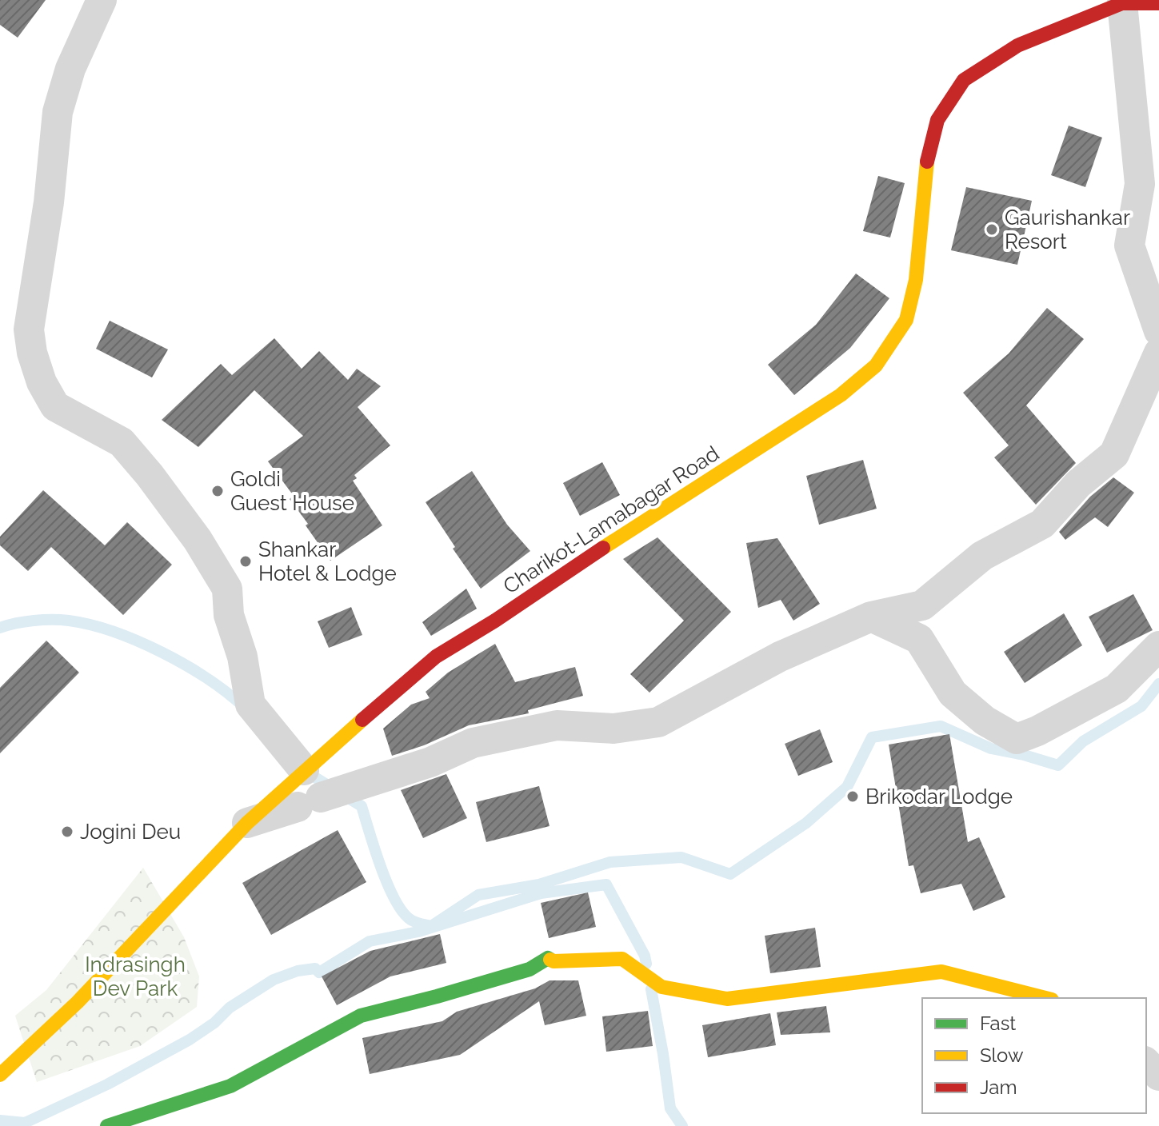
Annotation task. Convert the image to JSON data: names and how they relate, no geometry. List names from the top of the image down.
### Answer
{
  "streets": {
    "main road": ["Charikot-Lamabagar Road"]
  },
  "parks": ["Indrasingh Dev Park"],
  "places": [
    "Gaurishankar Resort",
    "Goldi Guest House",
    "Shankar Hotel & Lodge",
    "Brikodar Lodge",
    "Jogini Deu"
  ],
  "legend": ["Fast", "Slow", "Jam"]
}
